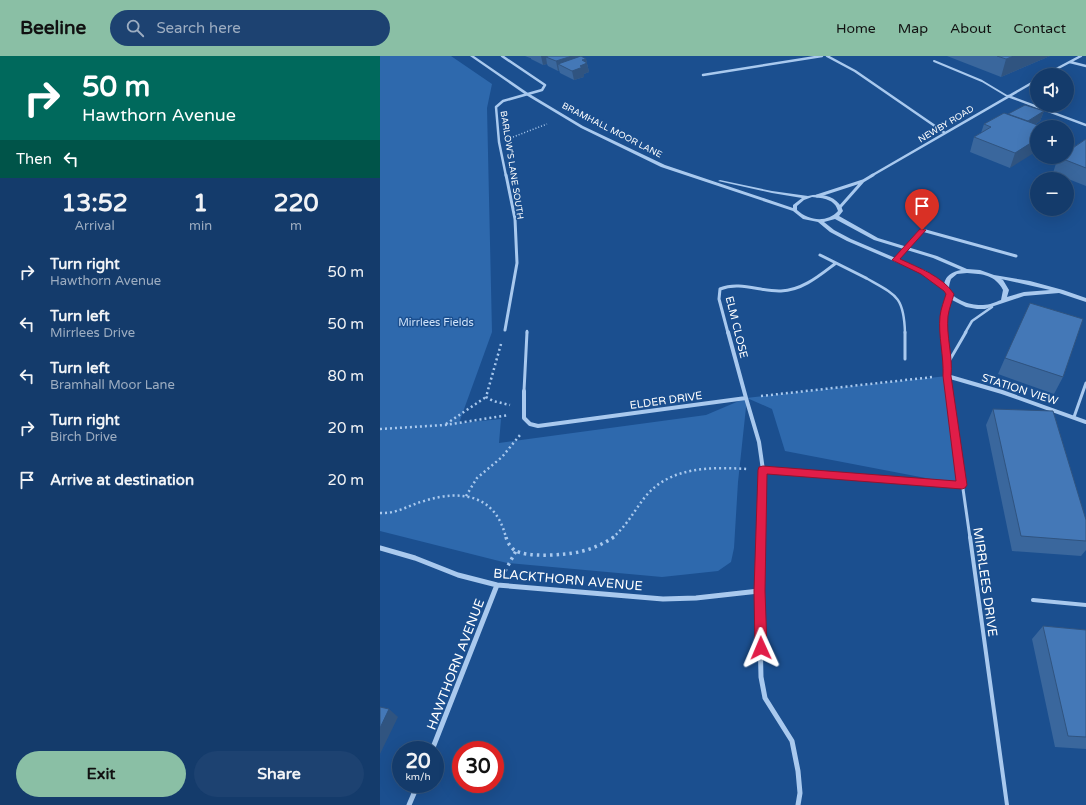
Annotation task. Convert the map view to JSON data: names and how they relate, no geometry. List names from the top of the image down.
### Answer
{
  "streets": {
    "street": [
      "NEWBY ROAD",
      "BRAMHALL MOOR LANE",
      "BARLOW'S LANE SOUTH",
      "ELM CLOSE",
      "STATION VIEW",
      "ELDER DRIVE",
      "BLACKTHORN AVENUE",
      "HAWTHORN AVENUE"
    ],
    "lane": ["MIRRLEES DRIVE"]
  },
  "crossings": [
    ["NEWBY ROAD", "BRAMHALL MOOR LANE"],
    ["BRAMHALL MOOR LANE", "BARLOW'S LANE SOUTH"],
    ["ELM CLOSE", "ELDER DRIVE"],
    ["STATION VIEW", "MIRRLEES DRIVE"],
    ["BLACKTHORN AVENUE", "HAWTHORN AVENUE"]
  ],
  "parks": ["Mirrlees Fields"],
  "page": {
    "header": "Beeline",
    "search": "Search here",
    "nav": [
      "Home",
      "Map",
      "About",
      "Contact"
    ],
    "turn": ["50 m", "Hawthorn Avenue"],
    "map_buttons": ["+", "−"],
    "then": "Then",
    "eta": [
      "13:52",
      "Arrival",
      "1",
      "min",
      "220",
      "m"
    ],
    "list": [
      {
        "name": "Turn right",
        "note": "Hawthorn Avenue",
        "value": "50 m"
      },
      {
        "name": "Turn left",
        "note": "Mirrlees Drive",
        "value": "50 m"
      },
      {
        "name": "Turn left",
        "note": "Bramhall Moor Lane",
        "value": "80 m"
      },
      {
        "name": "Turn right",
        "note": "Birch Drive",
        "value": "20 m"
      },
      {
        "name": "Arrive at destination",
        "value": "20 m"
      }
    ],
    "speed": "20 km/h",
    "limit": "30",
    "buttons": ["Exit", "Share"]
  }
}
